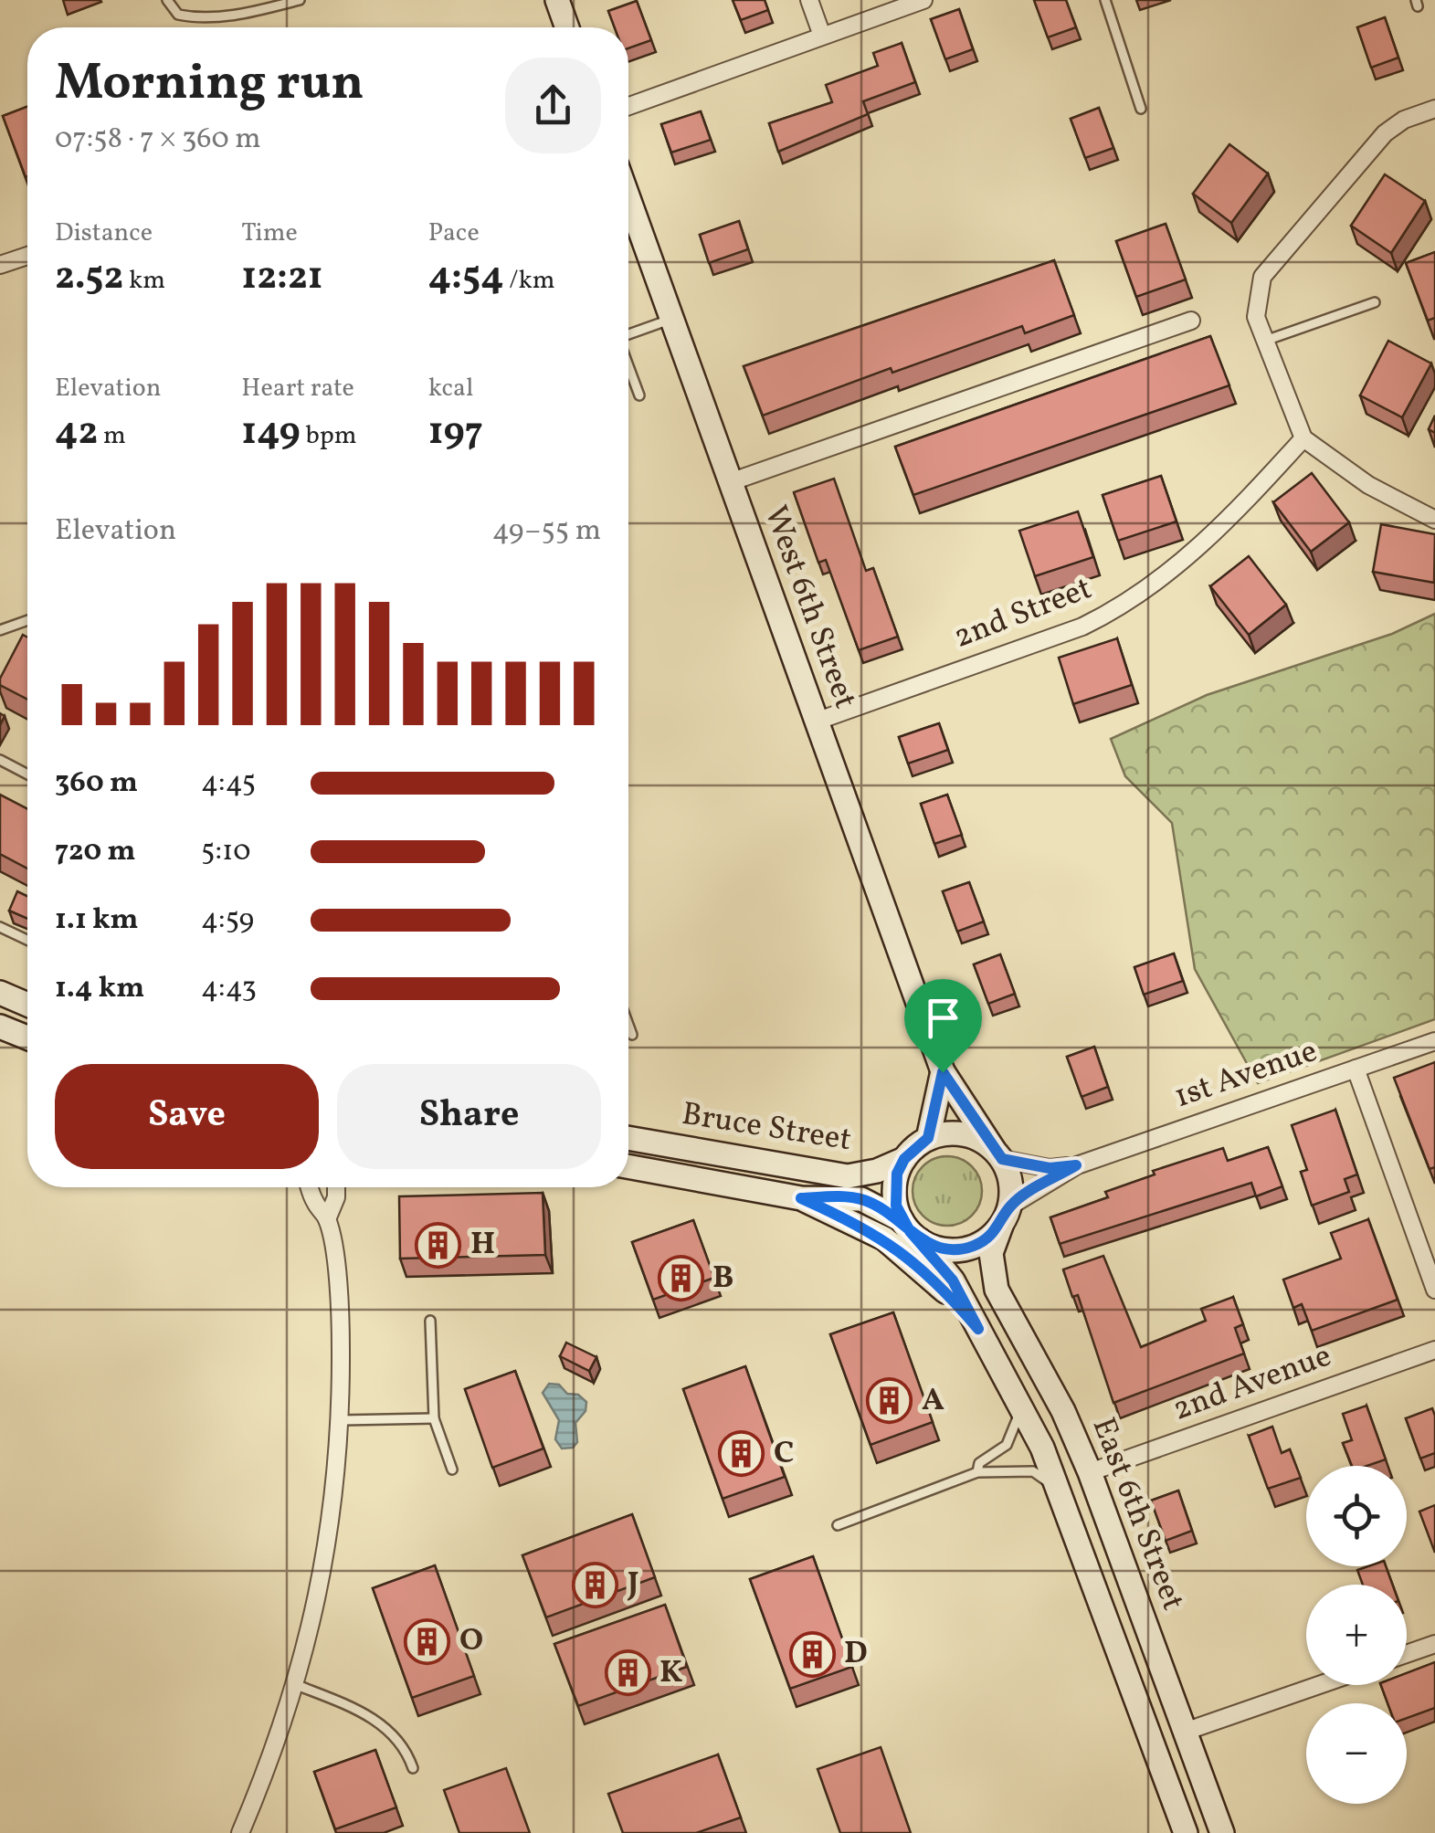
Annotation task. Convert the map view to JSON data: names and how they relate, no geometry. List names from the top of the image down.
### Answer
{
  "streets": {
    "street": [
      "West 6th Street",
      "2nd Street",
      "1st Avenue",
      "Bruce Street",
      "2nd Avenue",
      "East 6th Street"
    ]
  },
  "crossings": [
    ["West 6th Street", "2nd Street"],
    ["West 6th Street", "1st Avenue"],
    ["West 6th Street", "Bruce Street"],
    ["West 6th Street", "East 6th Street"],
    ["1st Avenue", "Bruce Street"],
    ["1st Avenue", "East 6th Street"],
    ["Bruce Street", "East 6th Street"],
    ["2nd Avenue", "East 6th Street"]
  ],
  "places": {
    "building": [
      "H",
      "B",
      "A",
      "C",
      "J",
      "O",
      "D",
      "K"
    ]
  },
  "page": {
    "heading": ["Morning run", "07:58 · 7 × 360 m"],
    "stats": [
      ["Distance", "2.52 km"],
      ["Time", "12:21"],
      ["Pace", "4:54 /km"],
      ["Elevation", "42 m"],
      ["Heart rate", "149 bpm"],
      ["kcal", "197"]
    ],
    "chart": ["Elevation", "49–55 m"],
    "list": [
      {
        "name": "360 m",
        "note": "4:45"
      },
      {
        "name": "720 m",
        "note": "5:10"
      },
      {
        "name": "1.1 km",
        "note": "4:59"
      },
      {
        "name": "1.4 km",
        "note": "4:43"
      }
    ],
    "buttons": ["Save", "Share"],
    "map_buttons": ["+", "−"]
  }
}
